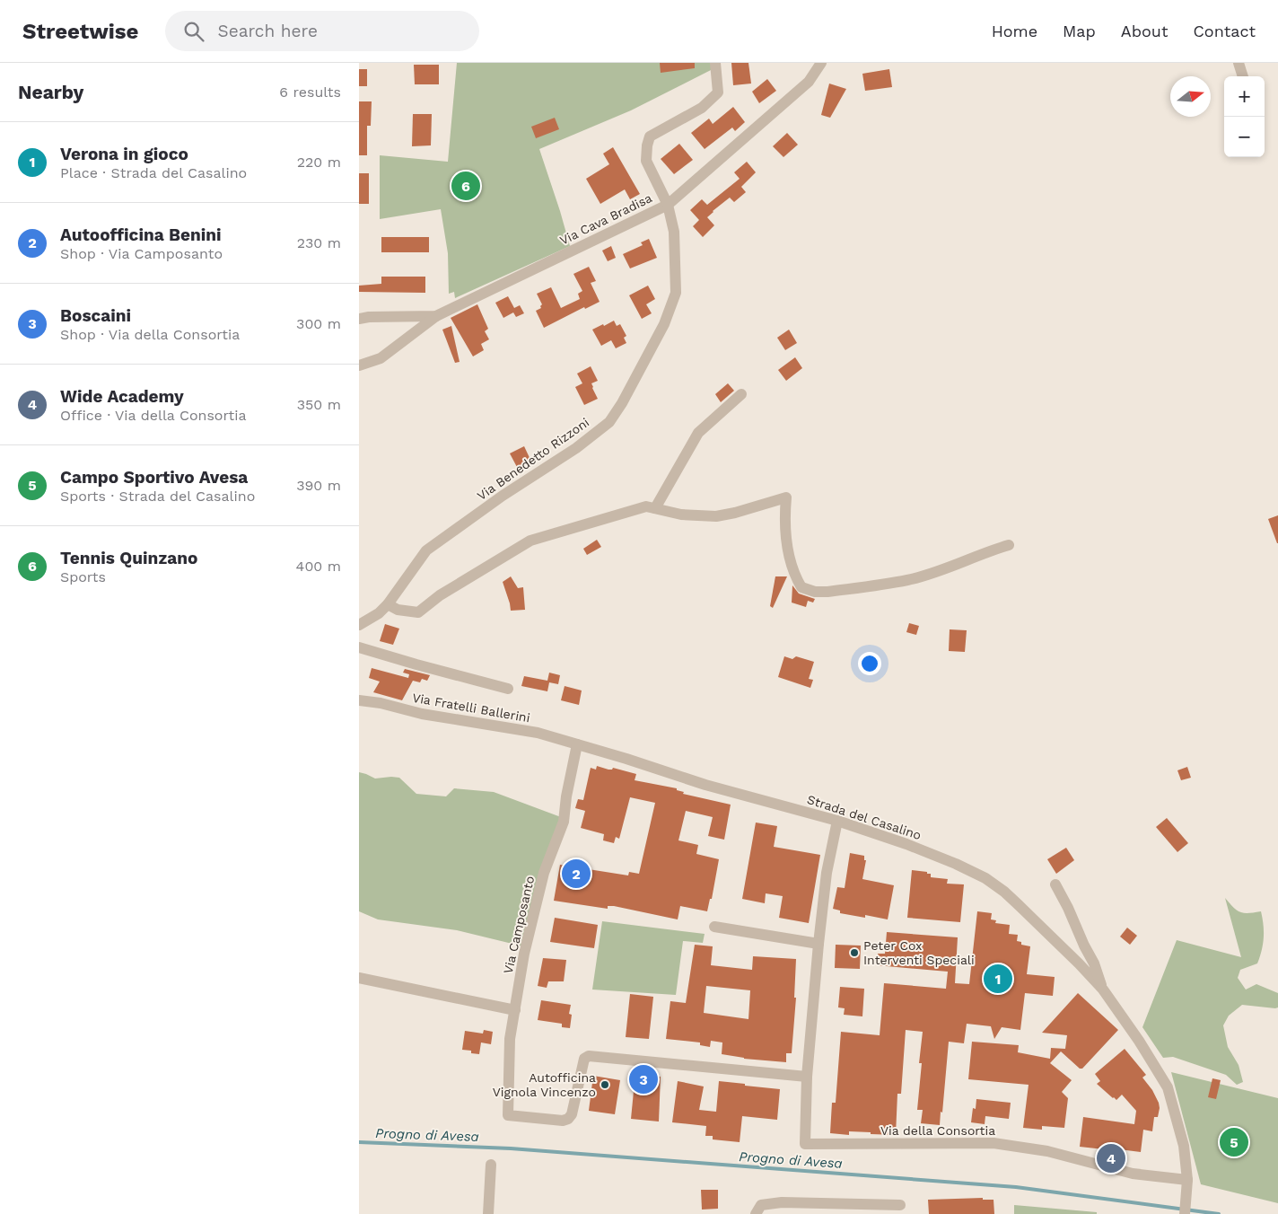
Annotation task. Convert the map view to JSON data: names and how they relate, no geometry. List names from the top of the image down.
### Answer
{
  "streets": {
    "street": [
      "Via Cava Bradisa",
      "Via Benedetto Rizzoni",
      "Via Fratelli Ballerini",
      "Strada del Casalino",
      "Via Camposanto",
      "Via della Consortia"
    ]
  },
  "crossings": [
    ["Via Cava Bradisa", "Via Benedetto Rizzoni"],
    ["Via Fratelli Ballerini", "Strada del Casalino"],
    ["Via Fratelli Ballerini", "Via Camposanto"],
    ["Strada del Casalino", "Via Camposanto"],
    ["Strada del Casalino", "Via della Consortia"],
    ["Via Camposanto", "Via della Consortia"]
  ],
  "water": ["Progno di Avesa"],
  "places": ["Peter Cox Interventi Speciali", "Autofficina Vignola Vincenzo"],
  "north": "right",
  "page": {
    "header": "Streetwise",
    "search": "Search here",
    "nav": [
      "Home",
      "Map",
      "About",
      "Contact"
    ],
    "heading": ["Nearby", "6 results"],
    "map_buttons": ["+", "−"],
    "list": [
      {
        "mark": "1",
        "name": "Verona in gioco",
        "note": "Place · Strada del Casalino",
        "value": "220 m"
      },
      {
        "mark": "2",
        "name": "Autoofficina Benini",
        "note": "Shop · Via Camposanto",
        "value": "230 m"
      },
      {
        "mark": "3",
        "name": "Boscaini",
        "note": "Shop · Via della Consortia",
        "value": "300 m"
      },
      {
        "mark": "4",
        "name": "Wide Academy",
        "note": "Office · Via della Consortia",
        "value": "350 m"
      },
      {
        "mark": "5",
        "name": "Campo Sportivo Avesa",
        "note": "Sports · Strada del Casalino",
        "value": "390 m"
      },
      {
        "mark": "6",
        "name": "Tennis Quinzano",
        "note": "Sports",
        "value": "400 m"
      }
    ],
    "pins": [
      "6",
      "2",
      "1",
      "3",
      "5",
      "4"
    ]
  }
}
